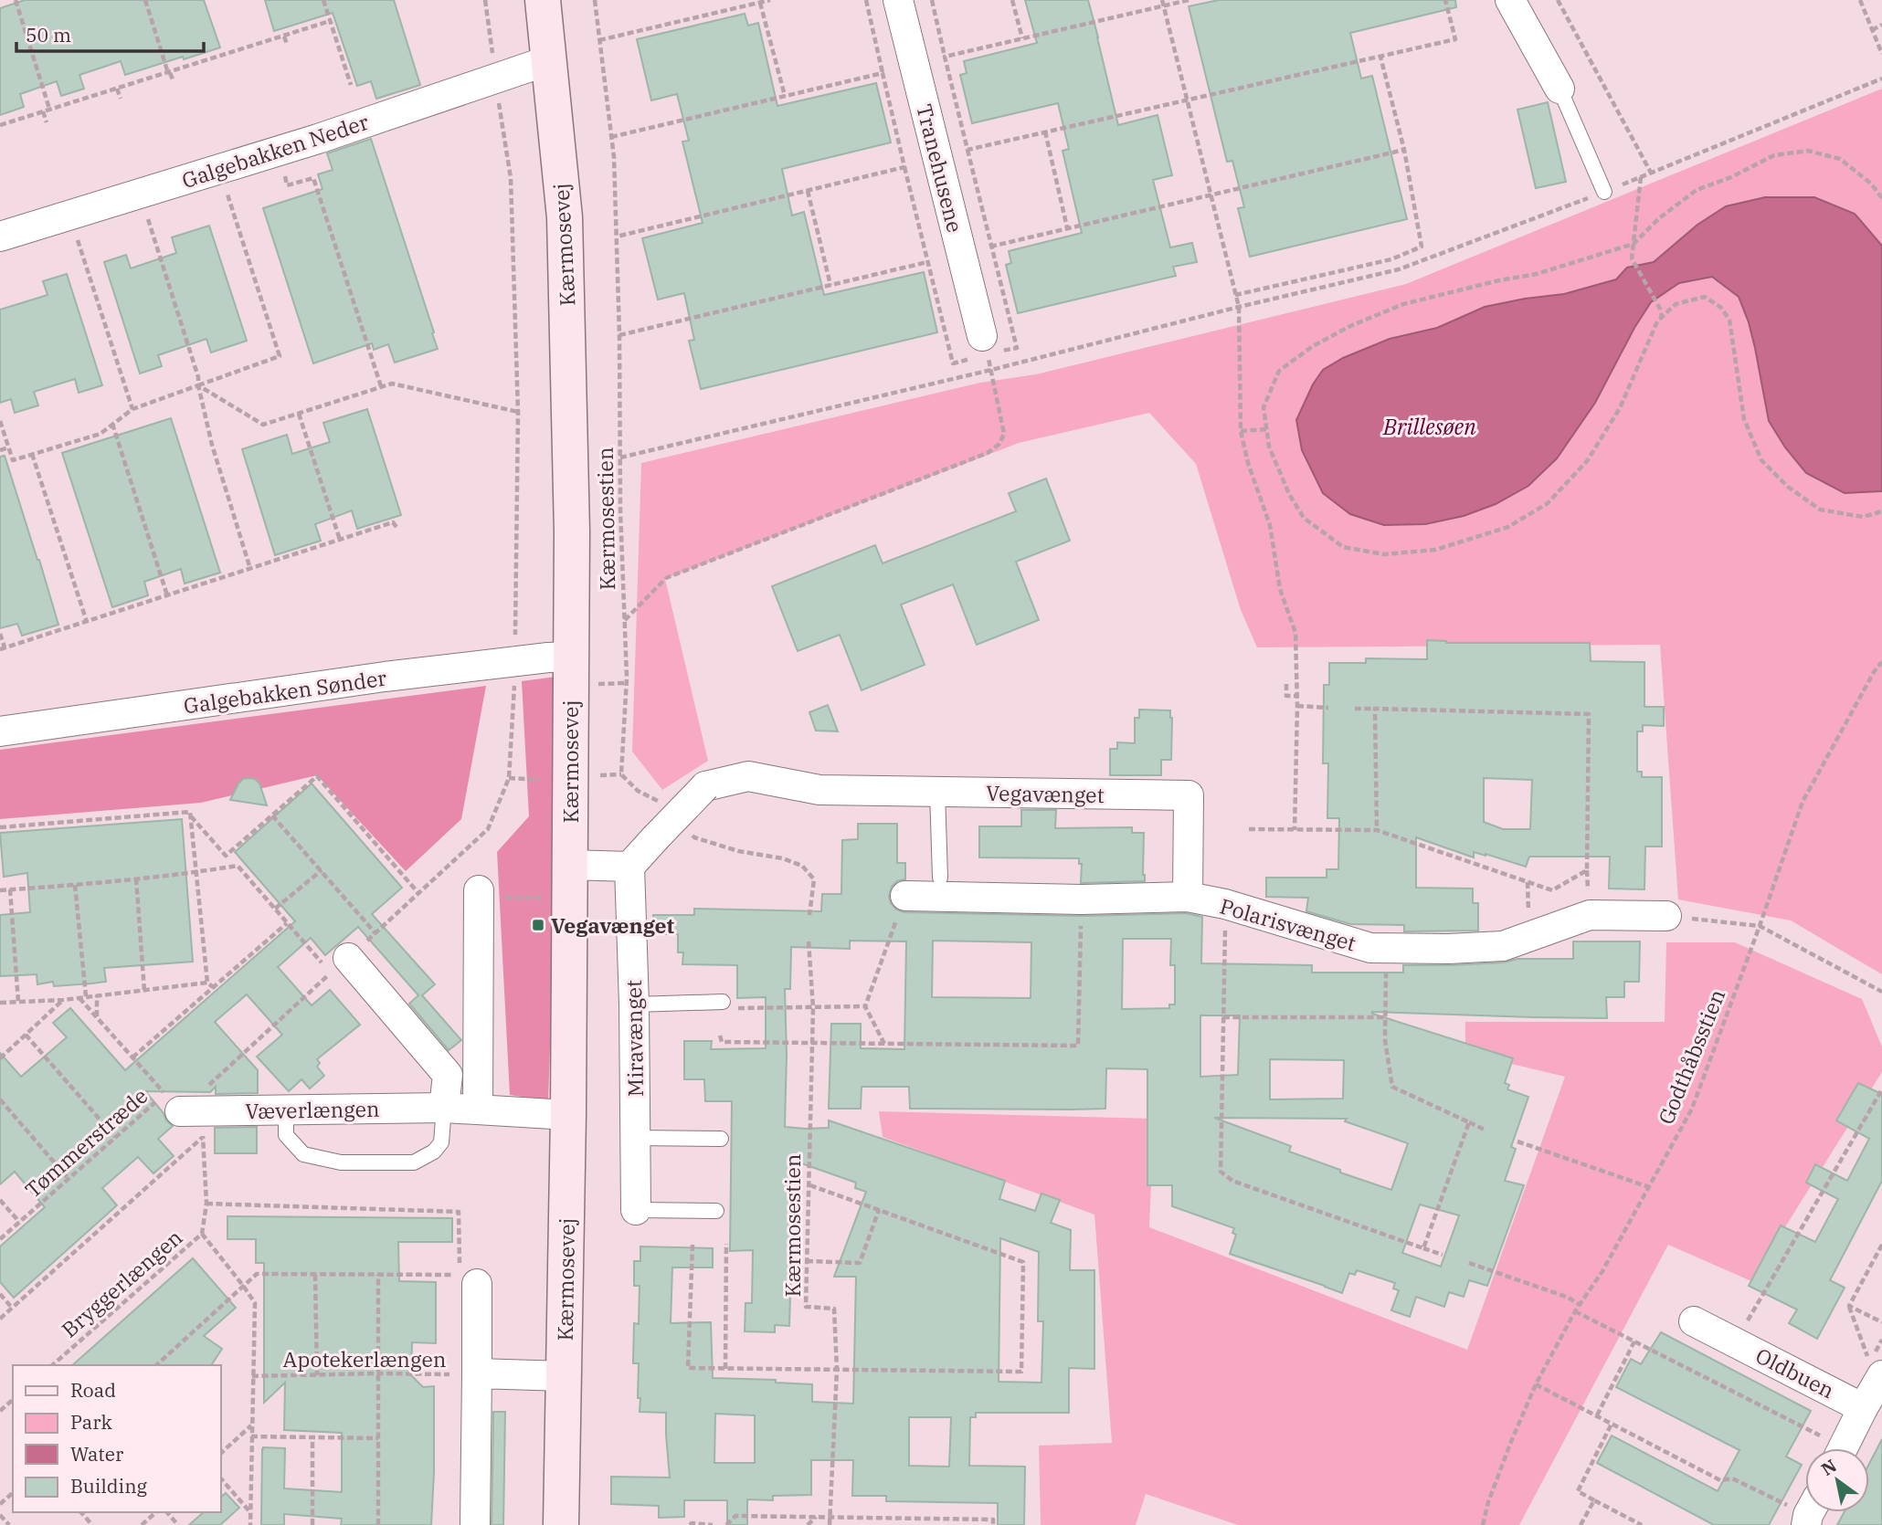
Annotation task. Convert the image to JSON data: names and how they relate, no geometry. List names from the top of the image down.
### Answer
{
  "streets": {
    "street": [
      "Galgebakken Neder",
      "Tranehusene",
      "Kærmosevej",
      "Galgebakken Sønder",
      "Vegavænget",
      "Polarisvænget",
      "Miravænget",
      "Væverlængen",
      "Oldbuen"
    ],
    "path": [
      "Kærmosestien",
      "Godthåbsstien",
      "Tømmerstræde",
      "Bryggerlængen",
      "Apotekerlængen"
    ]
  },
  "crossings": [
    ["Galgebakken Neder", "Kærmosevej"],
    ["Kærmosevej", "Galgebakken Sønder"],
    ["Kærmosevej", "Væverlængen"],
    ["Vegavænget", "Polarisvænget"],
    ["Vegavænget", "Miravænget"],
    ["Væverlængen", "Tømmerstræde"]
  ],
  "water": ["Brillesøen"],
  "places": {
    "transit": ["Vegavænget"]
  },
  "legend": [
    "Road",
    "Park",
    "Water",
    "Building"
  ],
  "scale_bar": "50 m",
  "north": "top left"
}
